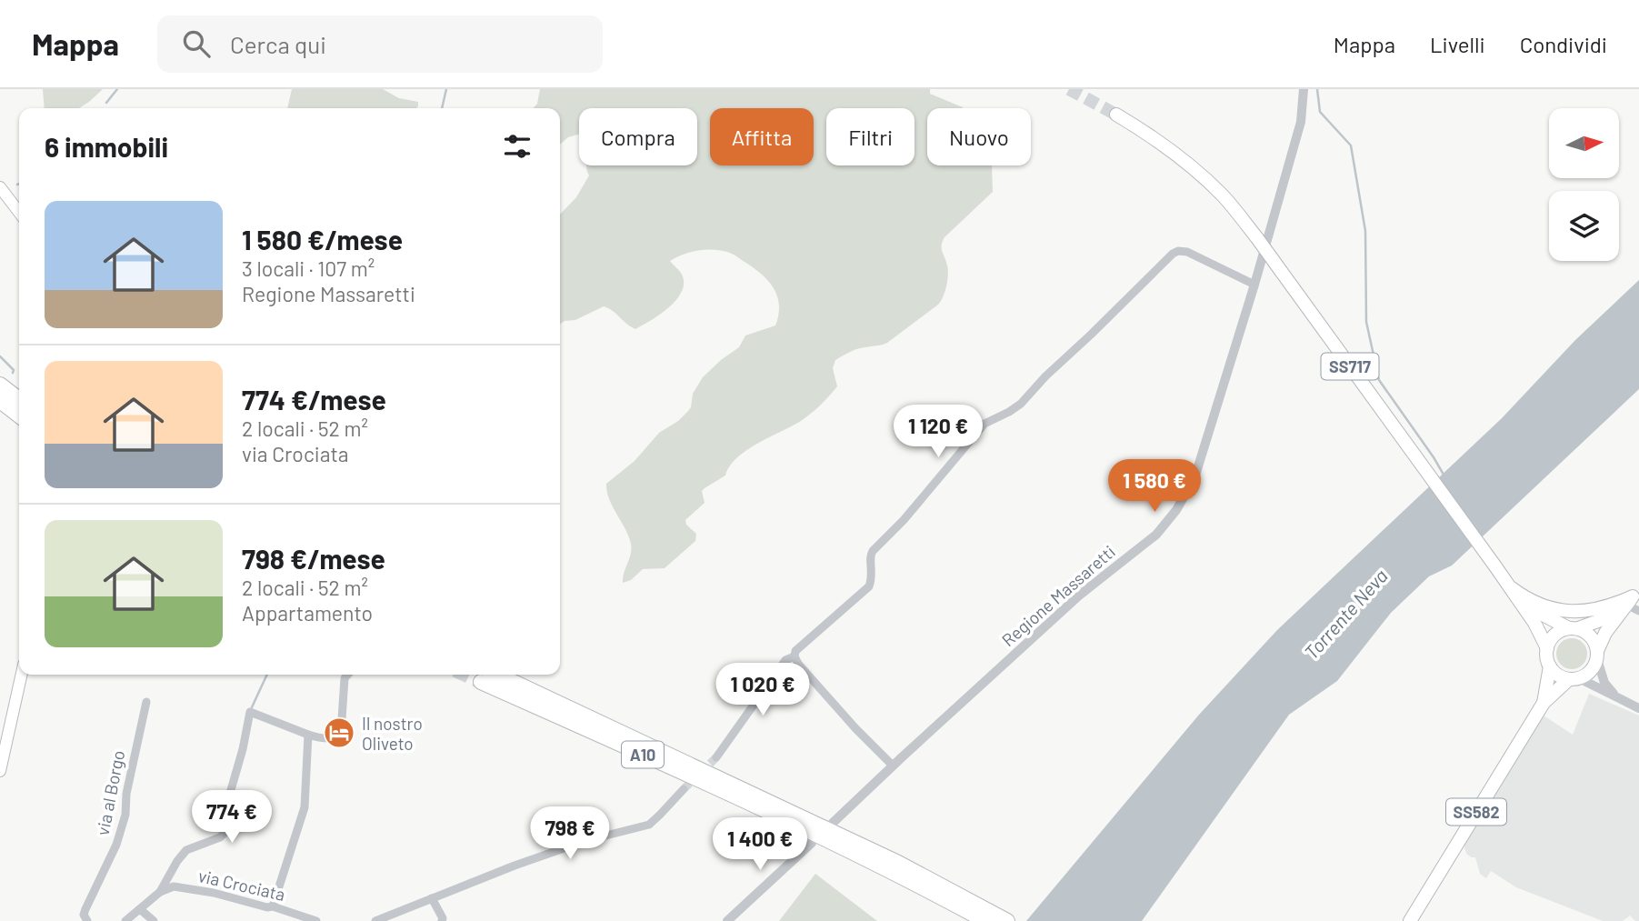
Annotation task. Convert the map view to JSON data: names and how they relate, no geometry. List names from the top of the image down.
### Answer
{
  "streets": {
    "highway": ["A10"],
    "main road": ["SS717", "SS582"],
    "street": ["Regione Massaretti", "via al Borgo", "via Crociata"]
  },
  "crossings": [
    ["SS717", "SS582"]
  ],
  "water": ["Torrente Neva"],
  "places": {
    "hotel": ["Il nostro Oliveto"]
  },
  "north": "right",
  "page": {
    "header": "Mappa",
    "search": "Cerca qui",
    "nav": ["Mappa", "Livelli", "Condividi"],
    "chip": [
      "Compra",
      "Affitta",
      "Filtri",
      "Nuovo"
    ],
    "heading": "6 immobili",
    "list": [
      {
        "name": "1 580 €/mese",
        "note": "3 locali · 107 m² · Regione Massaretti"
      },
      {
        "name": "774 €/mese",
        "note": "2 locali · 52 m² · via Crociata"
      },
      {
        "name": "798 €/mese",
        "note": "2 locali · 52 m² · Appartamento"
      }
    ],
    "price": [
      "1 120 €",
      "1 580 €",
      "1 020 €",
      "774 €",
      "798 €",
      "1 400 €"
    ]
  }
}
